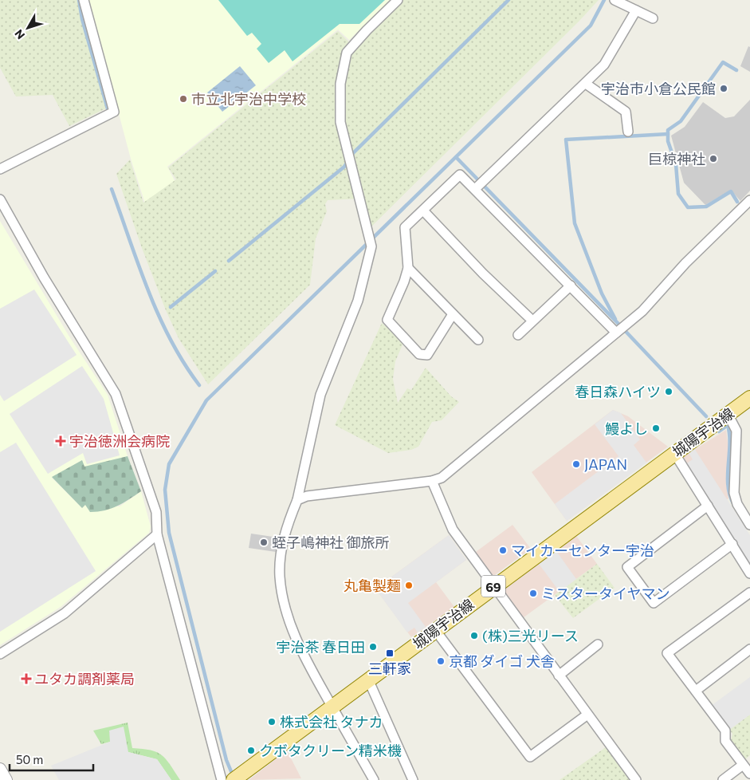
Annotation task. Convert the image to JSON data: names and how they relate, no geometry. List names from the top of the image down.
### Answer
{
  "streets": {
    "main road": ["城陽宇治線", "69"]
  },
  "places": {
    "other": [
      "宇治市小倉公民館",
      "市立北宇治中学校",
      "巨椋神社",
      "春日森ハイツ",
      "鰻よし",
      "JAPAN",
      "蛭子嶋神社 御旅所",
      "マイカーセンター宇治",
      "丸亀製麺",
      "ミスタータイヤマン",
      "(株)三光リース",
      "宇治茶 春日田",
      "京都 ダイゴ 犬舎",
      "株式会社 タナカ",
      "クボタクリーン精米機"
    ],
    "health": ["宇治徳洲会病院", "ユタカ調剤薬局"],
    "transit": ["三軒家"]
  },
  "scale_bar": "50 m",
  "north": "bottom left"
}
